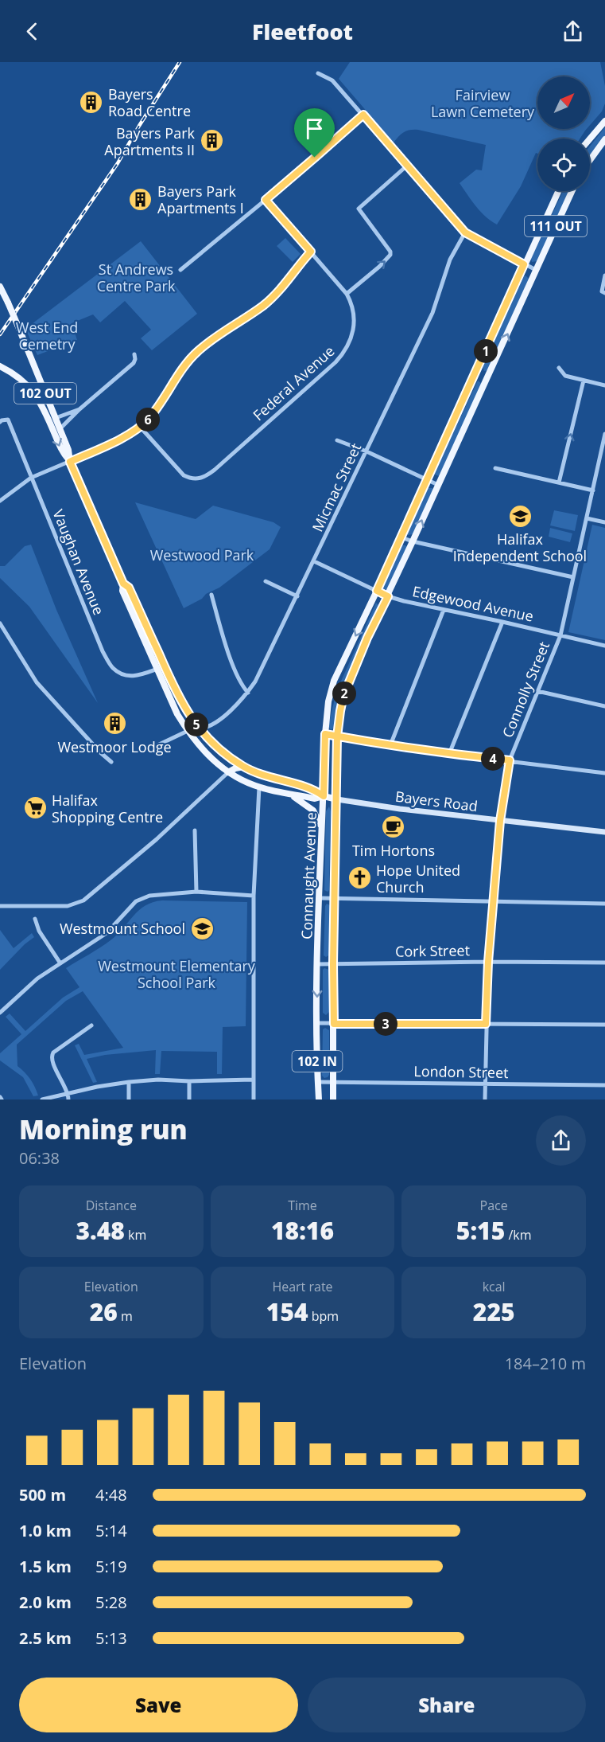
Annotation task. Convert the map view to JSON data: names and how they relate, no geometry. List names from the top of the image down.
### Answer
{
  "streets": {
    "main road": [
      "111 OUT",
      "102 OUT",
      "Bayers Road",
      "Connaught Avenue",
      "102 IN"
    ],
    "street": [
      "Federal Avenue",
      "Micmac Street",
      "Vaughan Avenue",
      "Edgewood Avenue",
      "Connolly Street",
      "Cork Street",
      "London Street"
    ]
  },
  "crossings": [
    ["Micmac Street", "Edgewood Avenue"],
    ["Micmac Street", "Bayers Road"],
    ["Vaughan Avenue", "Bayers Road"],
    ["Edgewood Avenue", "Connolly Street"],
    ["Edgewood Avenue", "Connaught Avenue"],
    ["Connolly Street", "Bayers Road"],
    ["Connolly Street", "Cork Street"],
    ["Connolly Street", "London Street"],
    ["Bayers Road", "Connaught Avenue"],
    ["Connaught Avenue", "Cork Street"],
    ["Connaught Avenue", "London Street"]
  ],
  "parks": [
    "Fairview Lawn Cemetery",
    "St Andrews Centre Park",
    "West End Cemetry",
    "Westwood Park",
    "Westmount Elementary School Park"
  ],
  "places": {
    "building": [
      "Bayers Road Centre",
      "Bayers Park Apartments II",
      "Bayers Park Apartments I",
      "Westmoor Lodge"
    ],
    "school or university": ["Halifax Independent School", "Westmount School"],
    "supermarket": ["Halifax Shopping Centre"],
    "cafe": ["Tim Hortons"],
    "church": ["Hope United Church"]
  },
  "north": "top right",
  "page": {
    "header": "Fleetfoot",
    "pins": [
      "1",
      "6",
      "2",
      "5",
      "4",
      "3"
    ],
    "heading": ["Morning run", "06:38"],
    "stats": [
      ["Distance", "3.48 km"],
      ["Time", "18:16"],
      ["Pace", "5:15 /km"],
      ["Elevation", "26 m"],
      ["Heart rate", "154 bpm"],
      ["kcal", "225"]
    ],
    "chart": ["Elevation", "184–210 m"],
    "list": [
      {
        "name": "500 m",
        "note": "4:48"
      },
      {
        "name": "1.0 km",
        "note": "5:14"
      },
      {
        "name": "1.5 km",
        "note": "5:19"
      },
      {
        "name": "2.0 km",
        "note": "5:28"
      },
      {
        "name": "2.5 km",
        "note": "5:13"
      }
    ],
    "buttons": ["Save", "Share"]
  }
}
